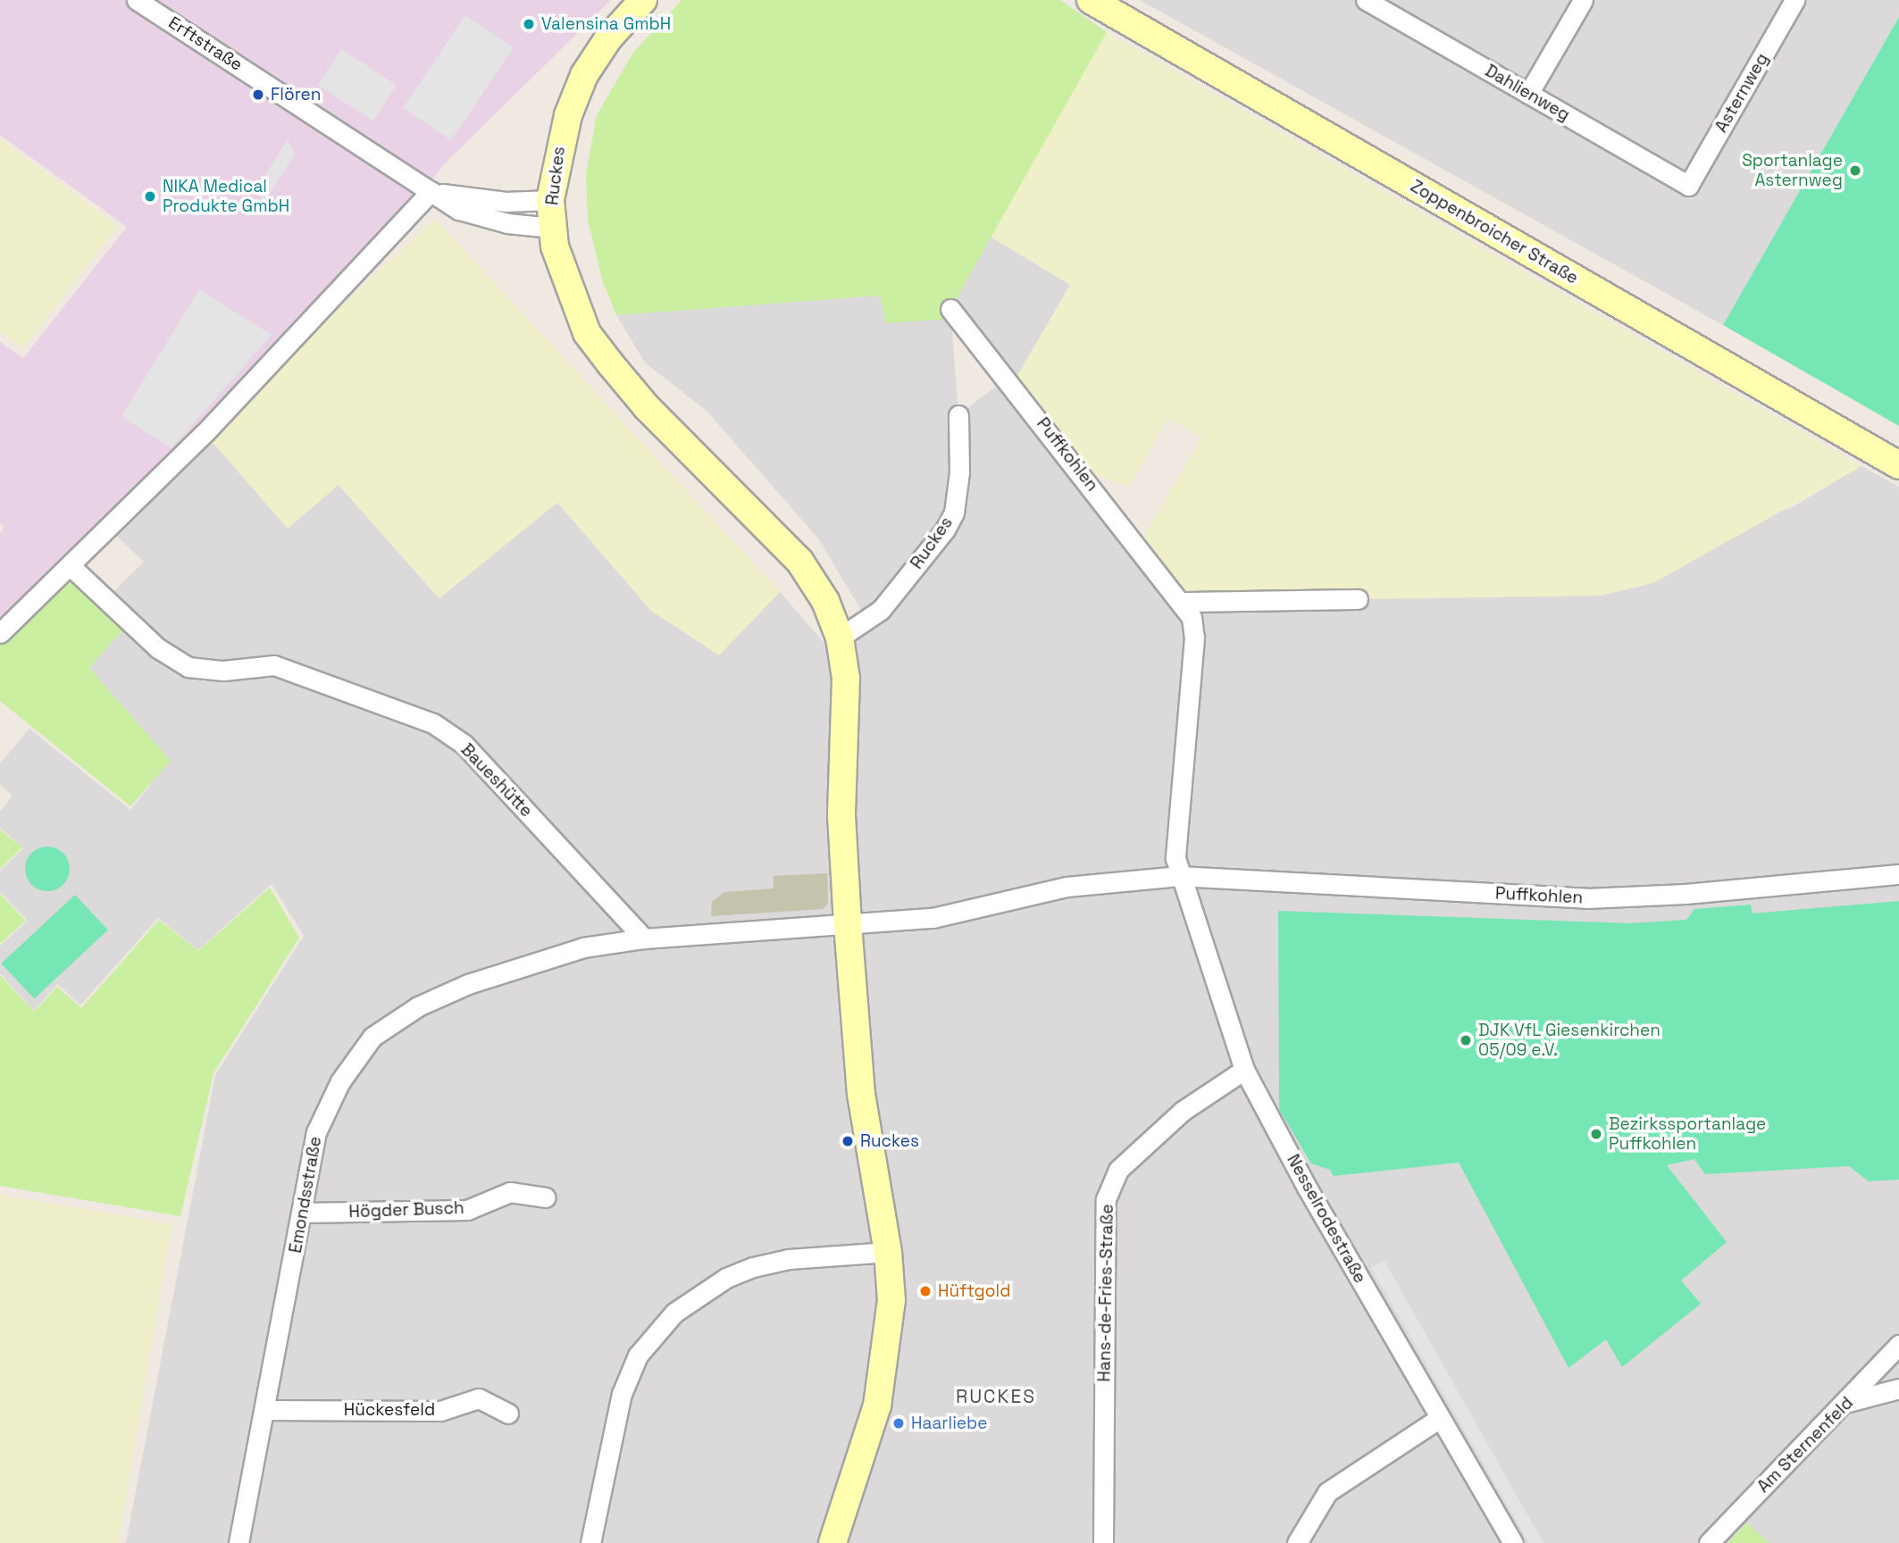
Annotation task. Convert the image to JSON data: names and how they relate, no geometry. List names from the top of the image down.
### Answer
{
  "streets": {
    "main road": ["Ruckes", "Zoppenbroicher Straße"],
    "street": [
      "Erftstraße",
      "Dahlienweg",
      "Asternweg",
      "Puffkohlen",
      "Baueshütte",
      "Emondsstraße",
      "Högder Busch",
      "Nesselrodestraße",
      "Hans-de-Fries-Straße",
      "Hückesfeld",
      "Am Sternenfeld"
    ]
  },
  "crossings": [
    ["Erftstraße", "Ruckes"],
    ["Dahlienweg", "Asternweg"],
    ["Ruckes", "Puffkohlen"],
    ["Puffkohlen", "Nesselrodestraße"],
    ["Baueshütte", "Emondsstraße"],
    ["Emondsstraße", "Högder Busch"],
    ["Emondsstraße", "Hückesfeld"],
    ["Nesselrodestraße", "Hans-de-Fries-Straße"]
  ],
  "districts": ["RUCKES"],
  "places": [
    "Valensina GmbH",
    "Flören",
    "Sportanlage Asternweg",
    "NIKA Medical Produkte GmbH",
    "DJK VfL Giesenkirchen 05/09 e.V.",
    "Bezirkssportanlage Puffkohlen",
    "Ruckes",
    "Hüftgold",
    "Haarliebe"
  ]
}
